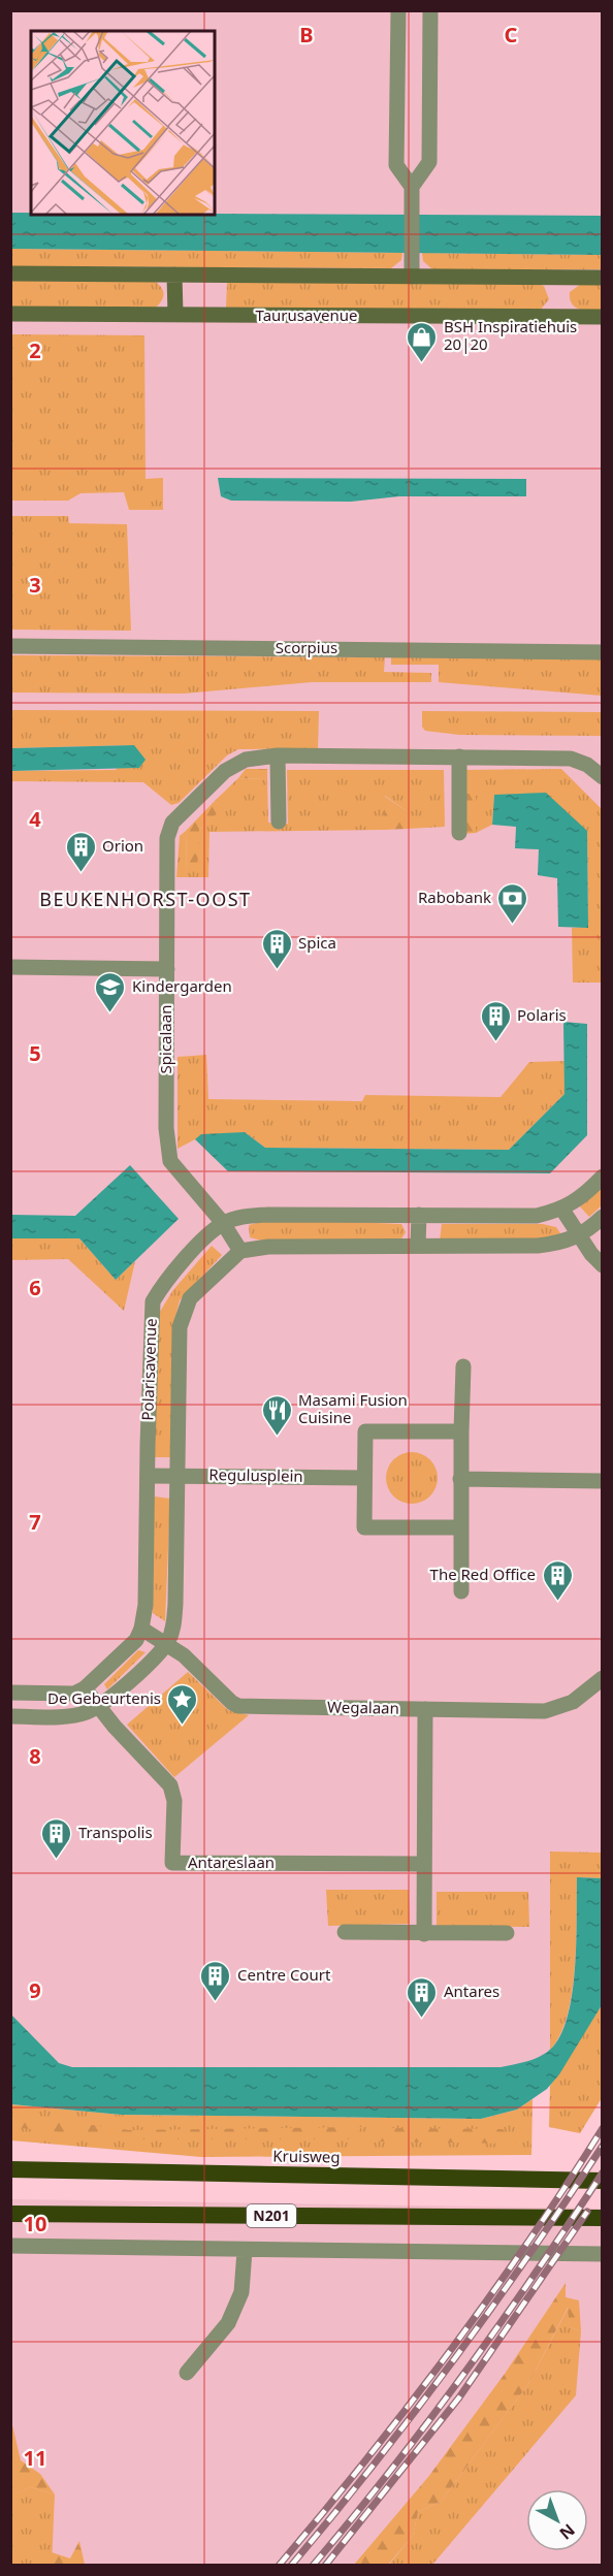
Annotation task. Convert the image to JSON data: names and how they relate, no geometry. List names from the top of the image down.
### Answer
{
  "streets": {
    "highway": ["Kruisweg", "N201"],
    "main road": ["Taurusavenue"],
    "street": [
      "Scorpius",
      "Spicalaan",
      "Polarisavenue",
      "Regulusplein",
      "Wegalaan",
      "Antareslaan"
    ]
  },
  "crossings": [
    ["Spicalaan", "Polarisavenue"],
    ["Polarisavenue", "Regulusplein"],
    ["Polarisavenue", "Wegalaan"]
  ],
  "districts": ["BEUKENHORST-OOST"],
  "places": {
    "shop": ["BSH Inspiratiehuis 20|20"],
    "building": [
      "Orion",
      "Spica",
      "Polaris",
      "The Red Office",
      "Transpolis",
      "Centre Court",
      "Antares"
    ],
    "bank": ["Rabobank"],
    "school or university": ["Kindergarden"],
    "restaurant": ["Masami Fusion Cuisine"],
    "place": ["De Gebeurtenis"]
  },
  "north": "bottom right",
  "grid": {
    "columns": ["B", "C"],
    "rows": [
      "2",
      "3",
      "4",
      "5",
      "6",
      "7",
      "8",
      "9",
      "10",
      "11"
    ]
  }
}
